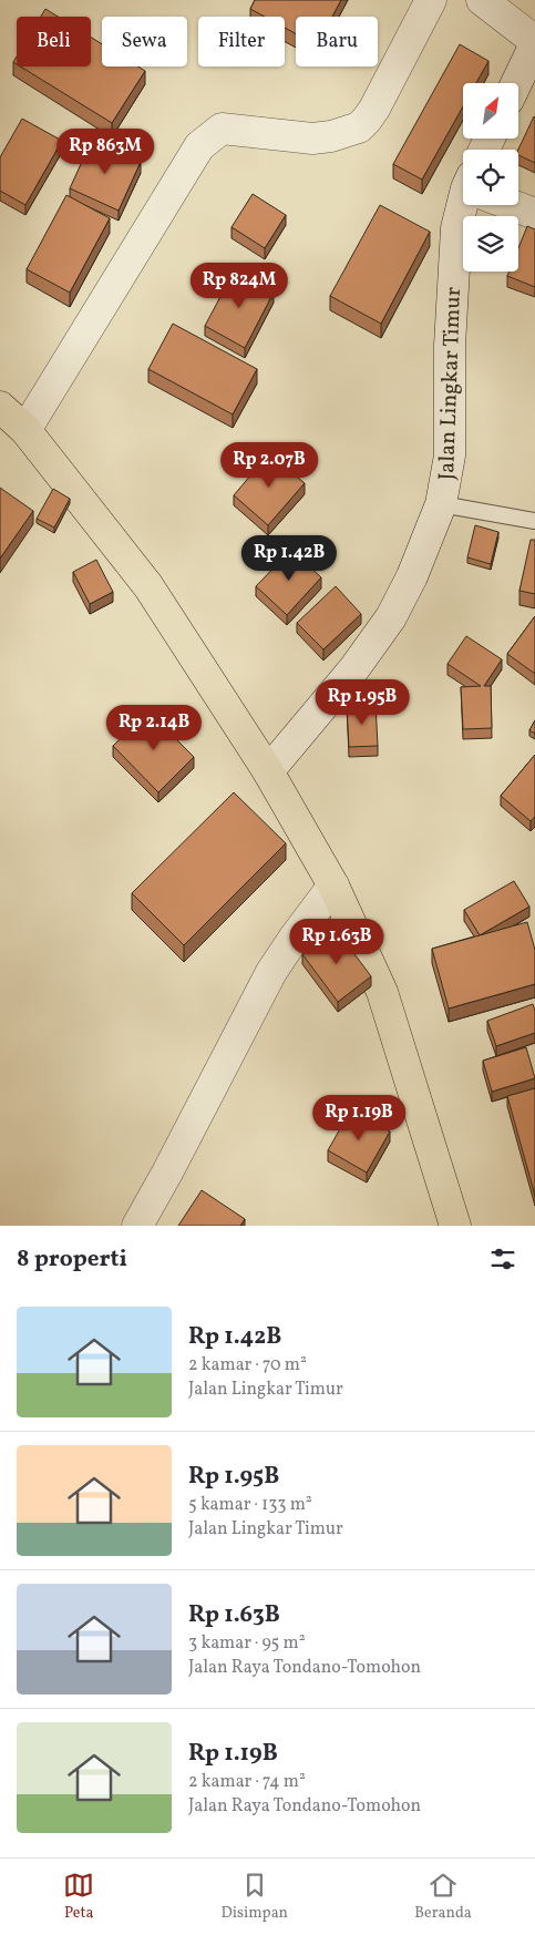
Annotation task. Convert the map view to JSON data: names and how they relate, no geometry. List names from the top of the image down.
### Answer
{
  "streets": {
    "street": ["Jalan Lingkar Timur"]
  },
  "north": "top right",
  "page": {
    "chip": [
      "Beli",
      "Sewa",
      "Filter",
      "Baru"
    ],
    "price": [
      "Rp 863M",
      "Rp 824M",
      "Rp 2.07B",
      "Rp 1.42B",
      "Rp 1.95B",
      "Rp 2.14B",
      "Rp 1.63B",
      "Rp 1.19B"
    ],
    "heading": "8 properti",
    "list": [
      {
        "name": "Rp 1.42B",
        "note": "2 kamar · 70 m² · Jalan Lingkar Timur"
      },
      {
        "name": "Rp 1.95B",
        "note": "5 kamar · 133 m² · Jalan Lingkar Timur"
      },
      {
        "name": "Rp 1.63B",
        "note": "3 kamar · 95 m² · Jalan Raya Tondano-Tomohon"
      },
      {
        "name": "Rp 1.19B",
        "note": "2 kamar · 74 m² · Jalan Raya Tondano-Tomohon"
      }
    ],
    "tabs": ["Peta", "Disimpan", "Beranda"]
  }
}
